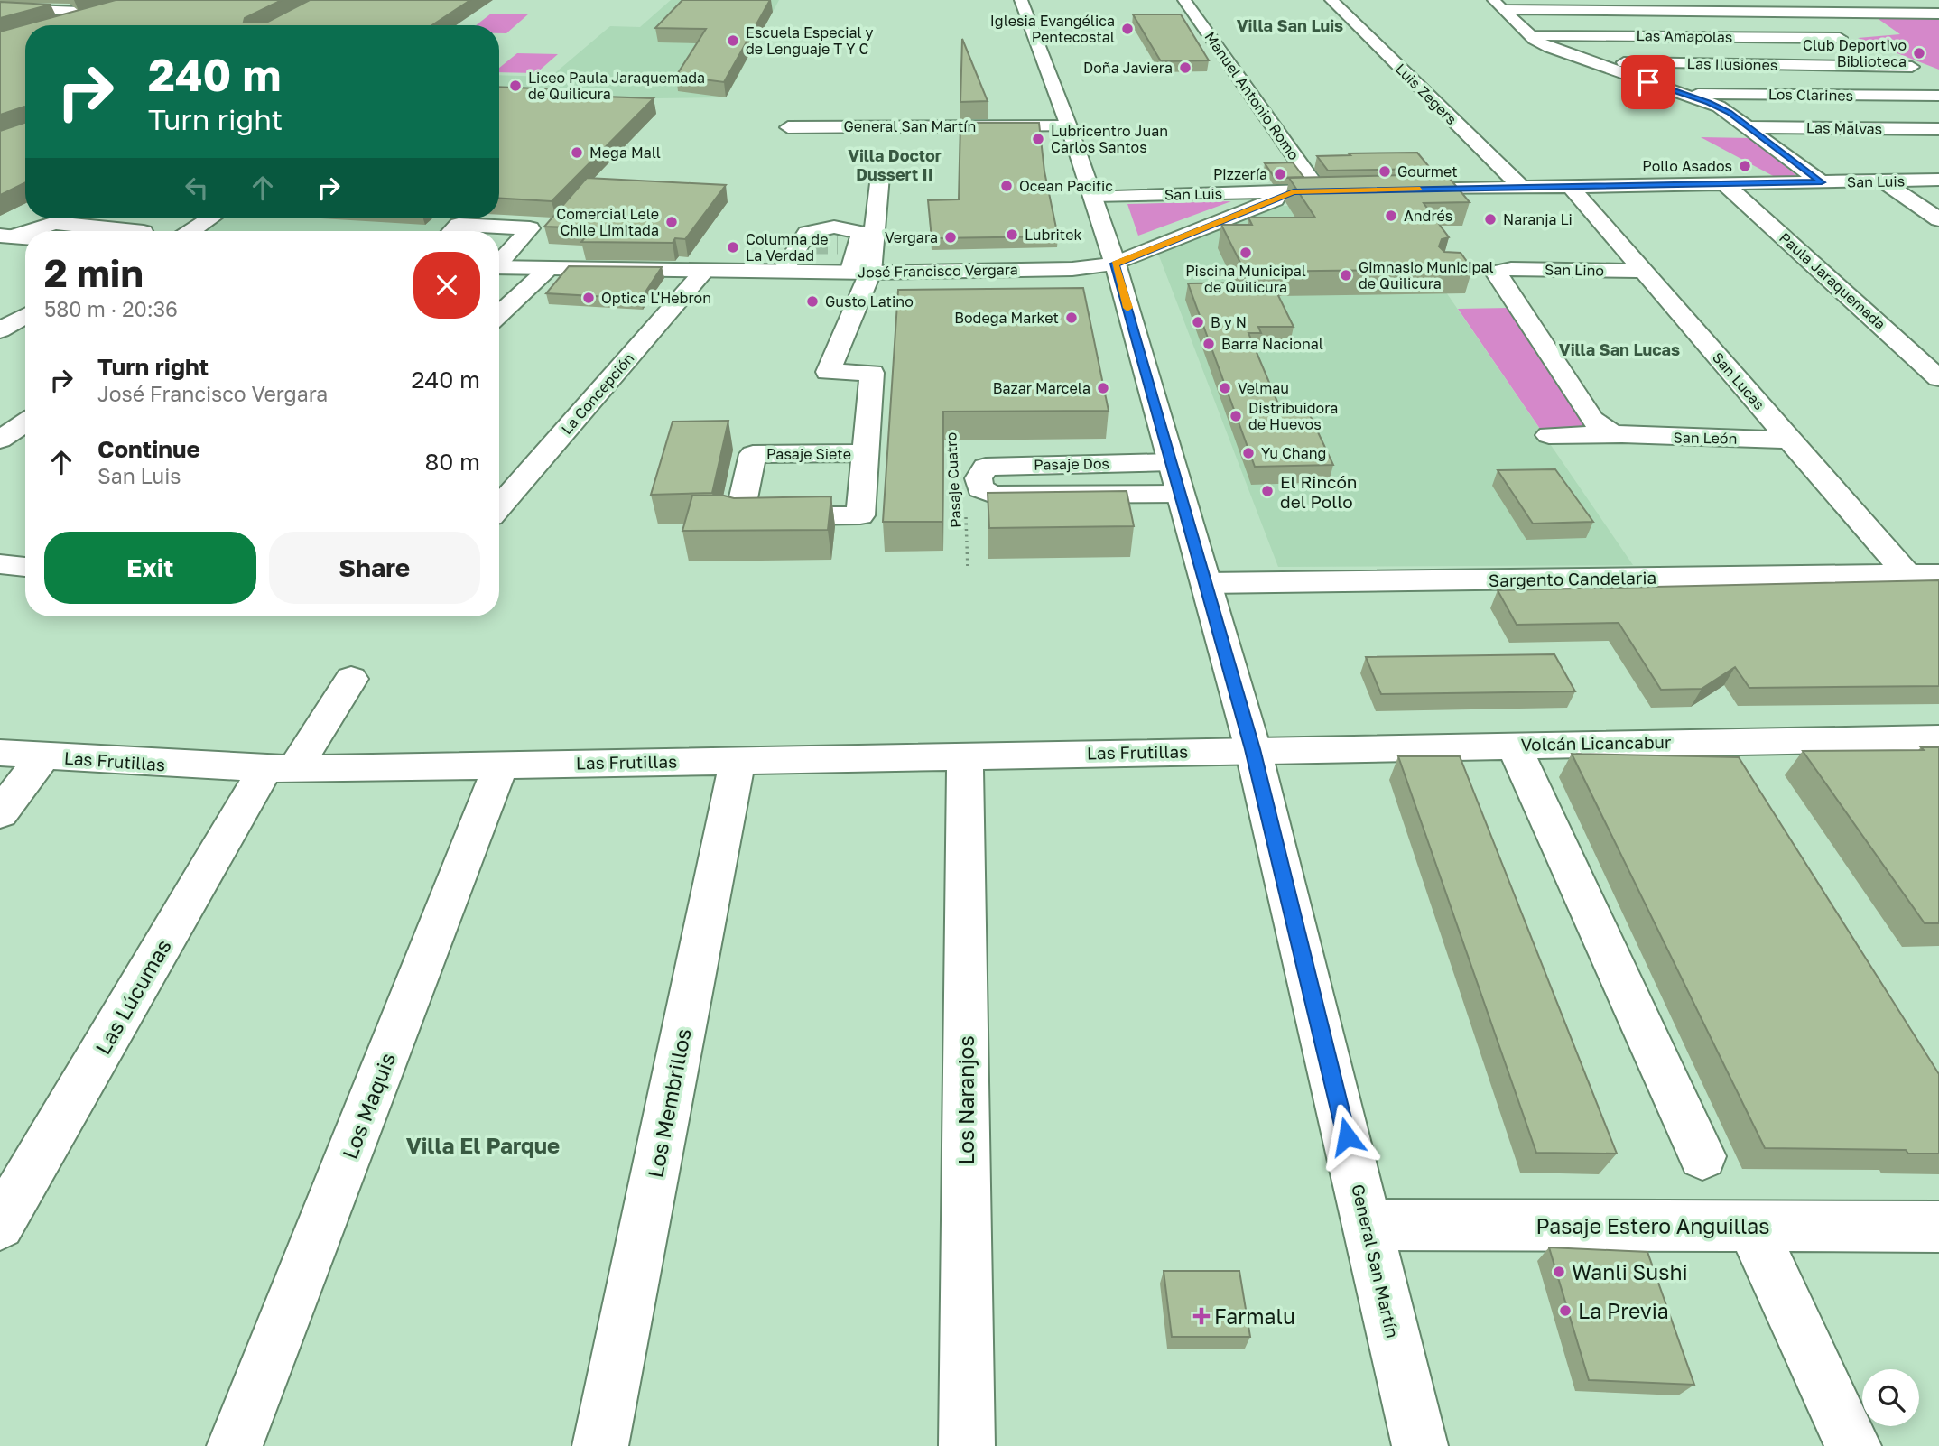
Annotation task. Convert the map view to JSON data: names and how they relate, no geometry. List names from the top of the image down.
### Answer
{
  "streets": {
    "street": [
      "Las Amapolas",
      "Las Ilusiones",
      "Luis Zegers",
      "Los Clarines",
      "Manuel Antonio Romo",
      "General San Martín",
      "Las Malvas",
      "San Luis",
      "San Lino",
      "José Francisco Vergara",
      "Paula Jaraquemada",
      "San Lucas",
      "La Concepción",
      "San León",
      "Pasaje Siete",
      "Pasaje Dos",
      "Sargento Candelaria",
      "Volcán Licancabur",
      "Las Frutillas",
      "Las Lúcumas",
      "Los Naranjos",
      "Los Membrillos",
      "Los Maquis",
      "Pasaje Estero Anguillas"
    ],
    "path": ["Pasaje Cuatro"]
  },
  "crossings": [
    ["Luis Zegers", "San Luis"],
    ["Manuel Antonio Romo", "San Luis"],
    ["General San Martín", "San Luis"],
    ["General San Martín", "José Francisco Vergara"],
    ["General San Martín", "Pasaje Dos"],
    ["General San Martín", "Sargento Candelaria"],
    ["General San Martín", "Volcán Licancabur"],
    ["General San Martín", "Las Frutillas"],
    ["General San Martín", "Pasaje Estero Anguillas"],
    ["San Luis", "José Francisco Vergara"],
    ["San Luis", "Paula Jaraquemada"],
    ["San Luis", "San Lucas"],
    ["San Lino", "San Lucas"],
    ["San Lino", "San León"],
    ["José Francisco Vergara", "La Concepción"],
    ["San Lucas", "San León"],
    ["San Lucas", "Sargento Candelaria"],
    ["Volcán Licancabur", "Las Frutillas"],
    ["Las Frutillas", "Las Lúcumas"],
    ["Las Frutillas", "Los Naranjos"],
    ["Las Frutillas", "Los Membrillos"],
    ["Las Frutillas", "Los Maquis"]
  ],
  "districts": [
    "Villa San Luis",
    "Villa Doctor Dussert II",
    "Villa San Lucas",
    "Villa El Parque"
  ],
  "places": {
    "other": [
      "Iglesia Evangélica Pentecostal",
      "Escuela Especial y de Lenguaje T Y C",
      "Club Deportivo Biblioteca",
      "Doña Javiera",
      "Liceo Paula Jaraquemada de Quilicura",
      "Lubricentro Juan Carlos Santos",
      "Mega Mall",
      "Pollo Asados",
      "Gourmet",
      "Pizzería",
      "Ocean Pacific",
      "Andrés",
      "Naranja Li",
      "Comercial Lele Chile Limitada",
      "Lubritek",
      "Vergara",
      "Columna de La Verdad",
      "Piscina Municipal de Quilicura",
      "Gimnasio Municipal de Quilicura",
      "Optica L'Hebron",
      "Gusto Latino",
      "Bodega Market",
      "B y N",
      "Barra Nacional",
      "Bazar Marcela",
      "Velmau",
      "Distribuidora de Huevos",
      "Yu Chang",
      "El Rincón del Pollo",
      "Wanli Sushi",
      "La Previa"
    ],
    "health": ["Farmalu"]
  },
  "page": {
    "turn": ["240 m", "Turn right"],
    "heading": ["2 min", "580 m · 20:36"],
    "list": [
      {
        "name": "Turn right",
        "note": "José Francisco Vergara",
        "value": "240 m"
      },
      {
        "name": "Continue",
        "note": "San Luis",
        "value": "80 m"
      }
    ],
    "buttons": ["Exit", "Share"]
  }
}
